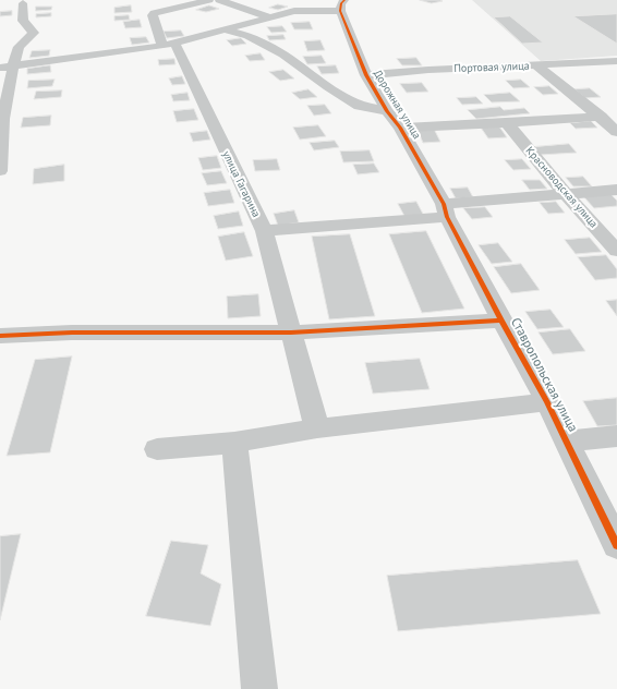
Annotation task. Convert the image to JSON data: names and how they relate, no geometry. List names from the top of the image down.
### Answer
{
  "streets": {
    "street": [
      "Портовая улица",
      "Дорожная улица",
      "улица Гагарина",
      "Красноводская улица",
      "Ставропольская улица"
    ]
  },
  "crossings": [
    ["Портовая улица", "Дорожная улица"],
    ["Дорожная улица", "Ставропольская улица"]
  ]
}
